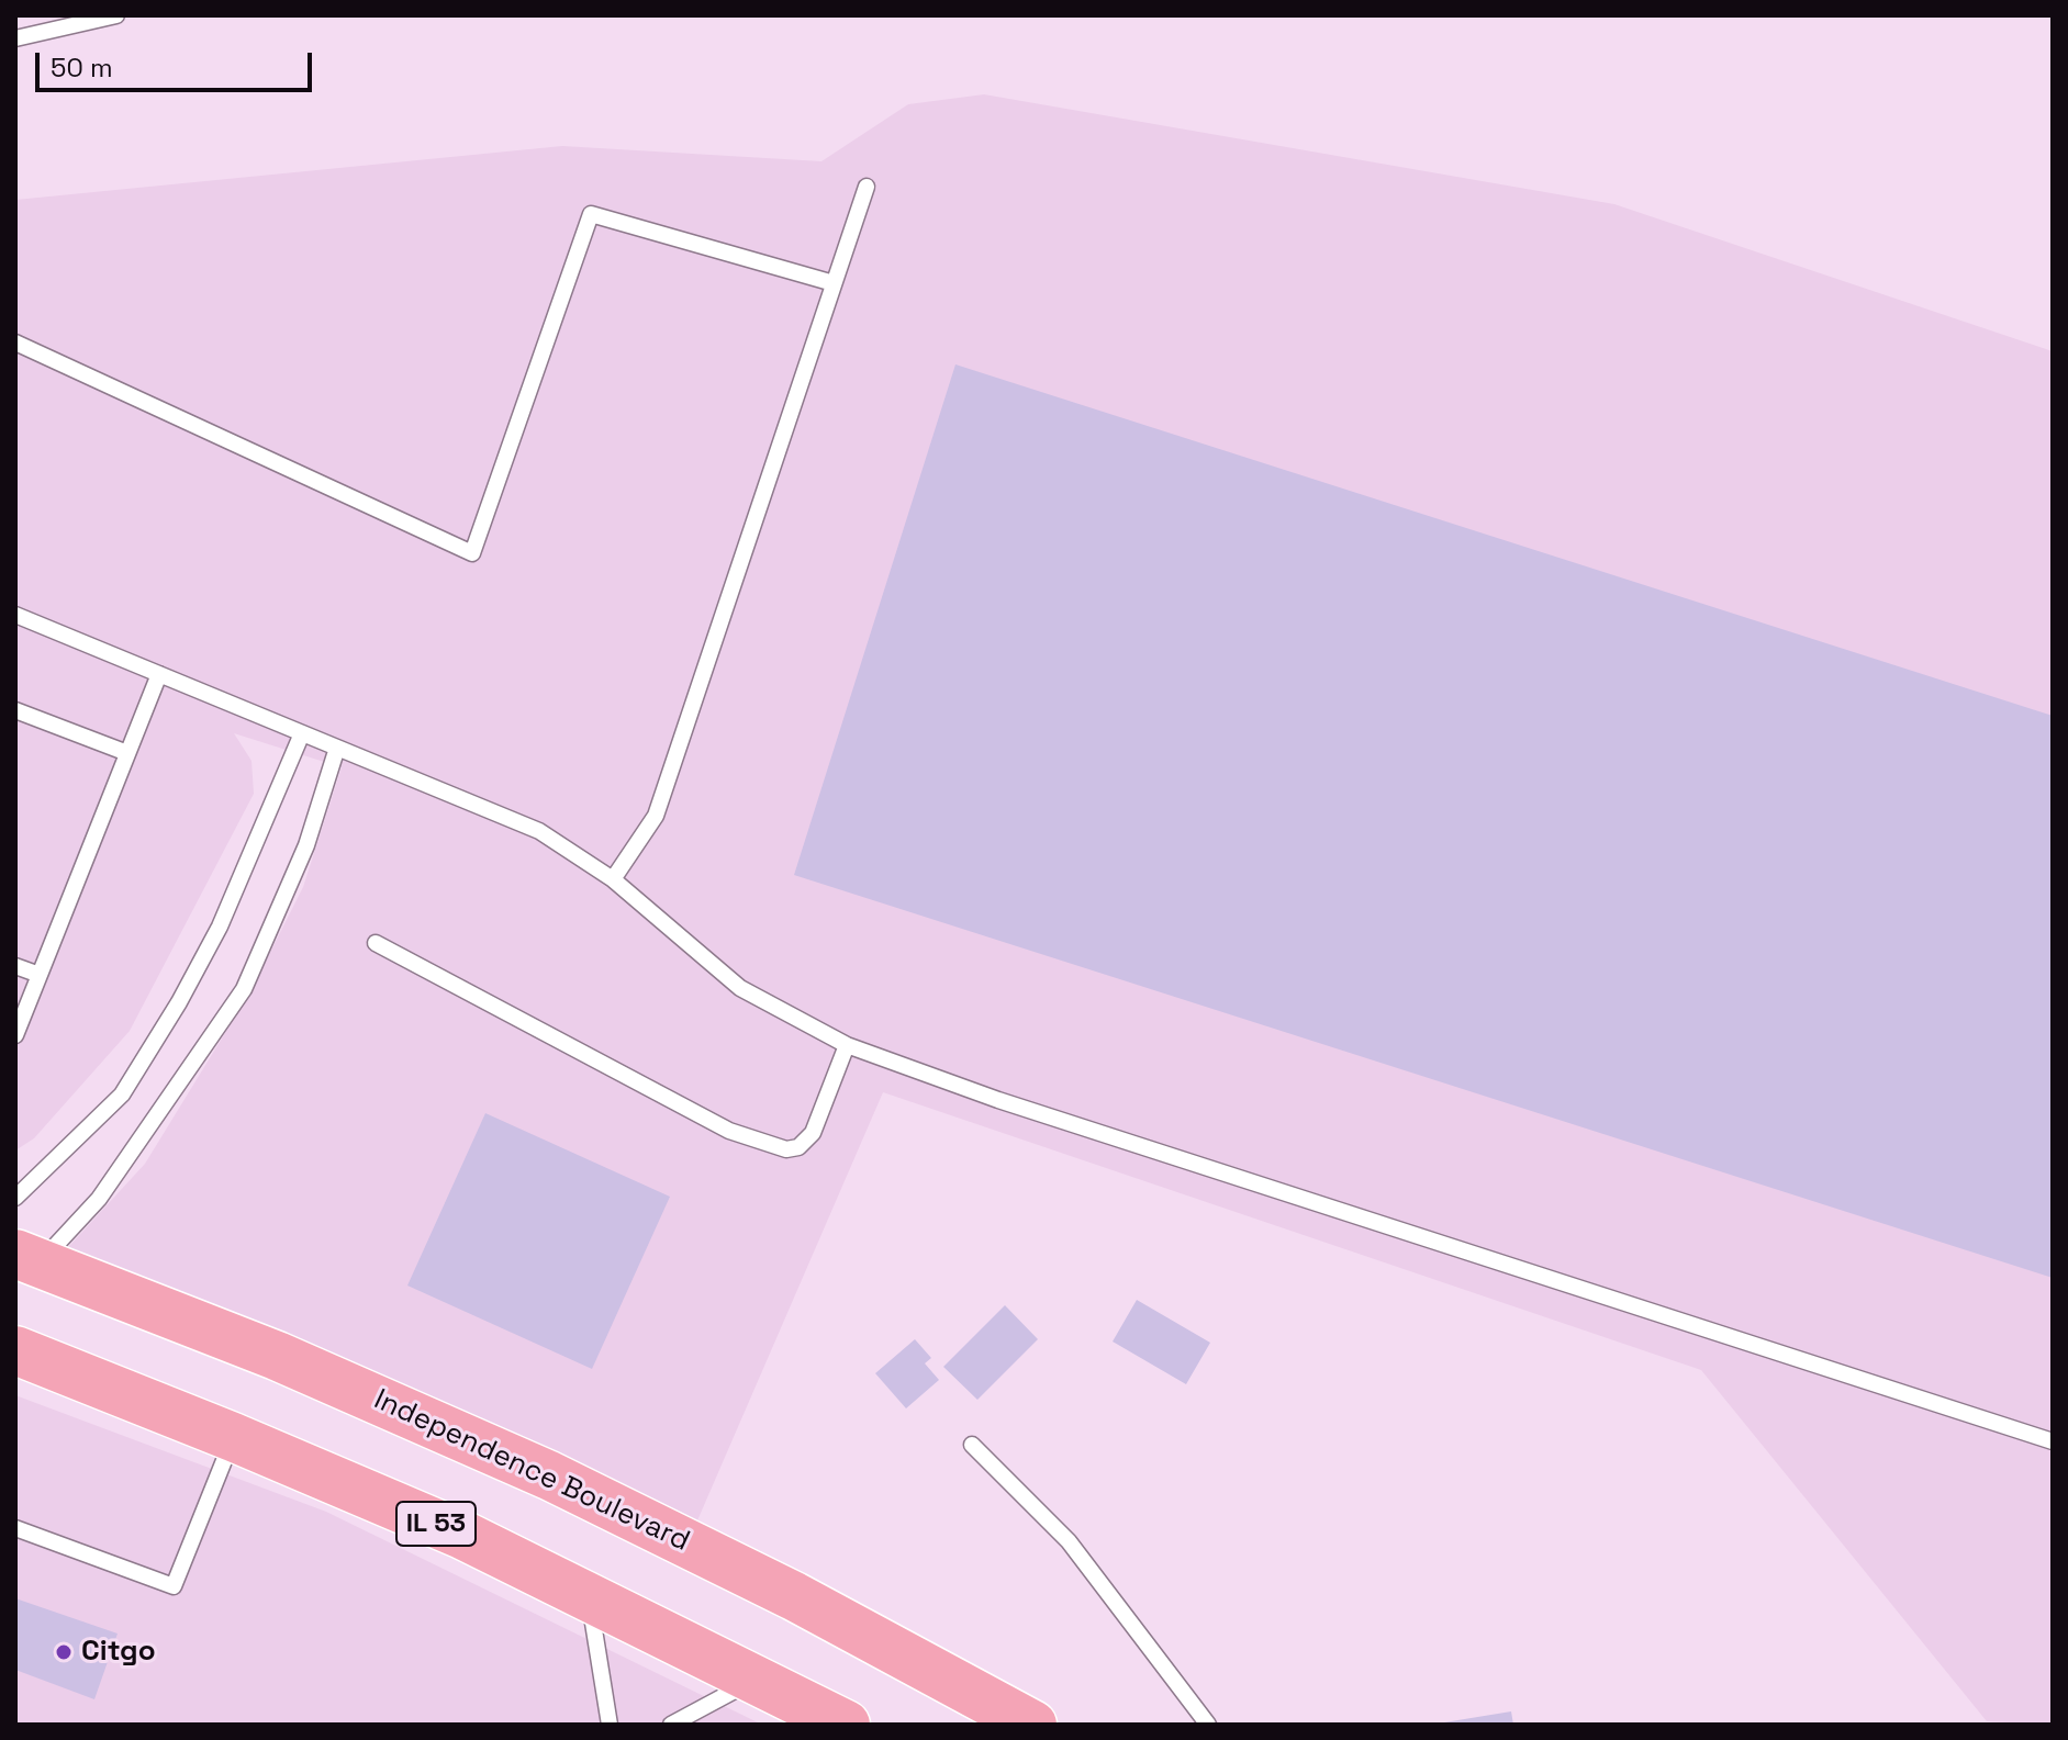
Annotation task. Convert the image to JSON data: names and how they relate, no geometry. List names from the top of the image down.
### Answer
{
  "streets": {
    "main road": ["Independence Boulevard", "IL 53"]
  },
  "places": ["Citgo"],
  "scale_bar": "50 m"
}
